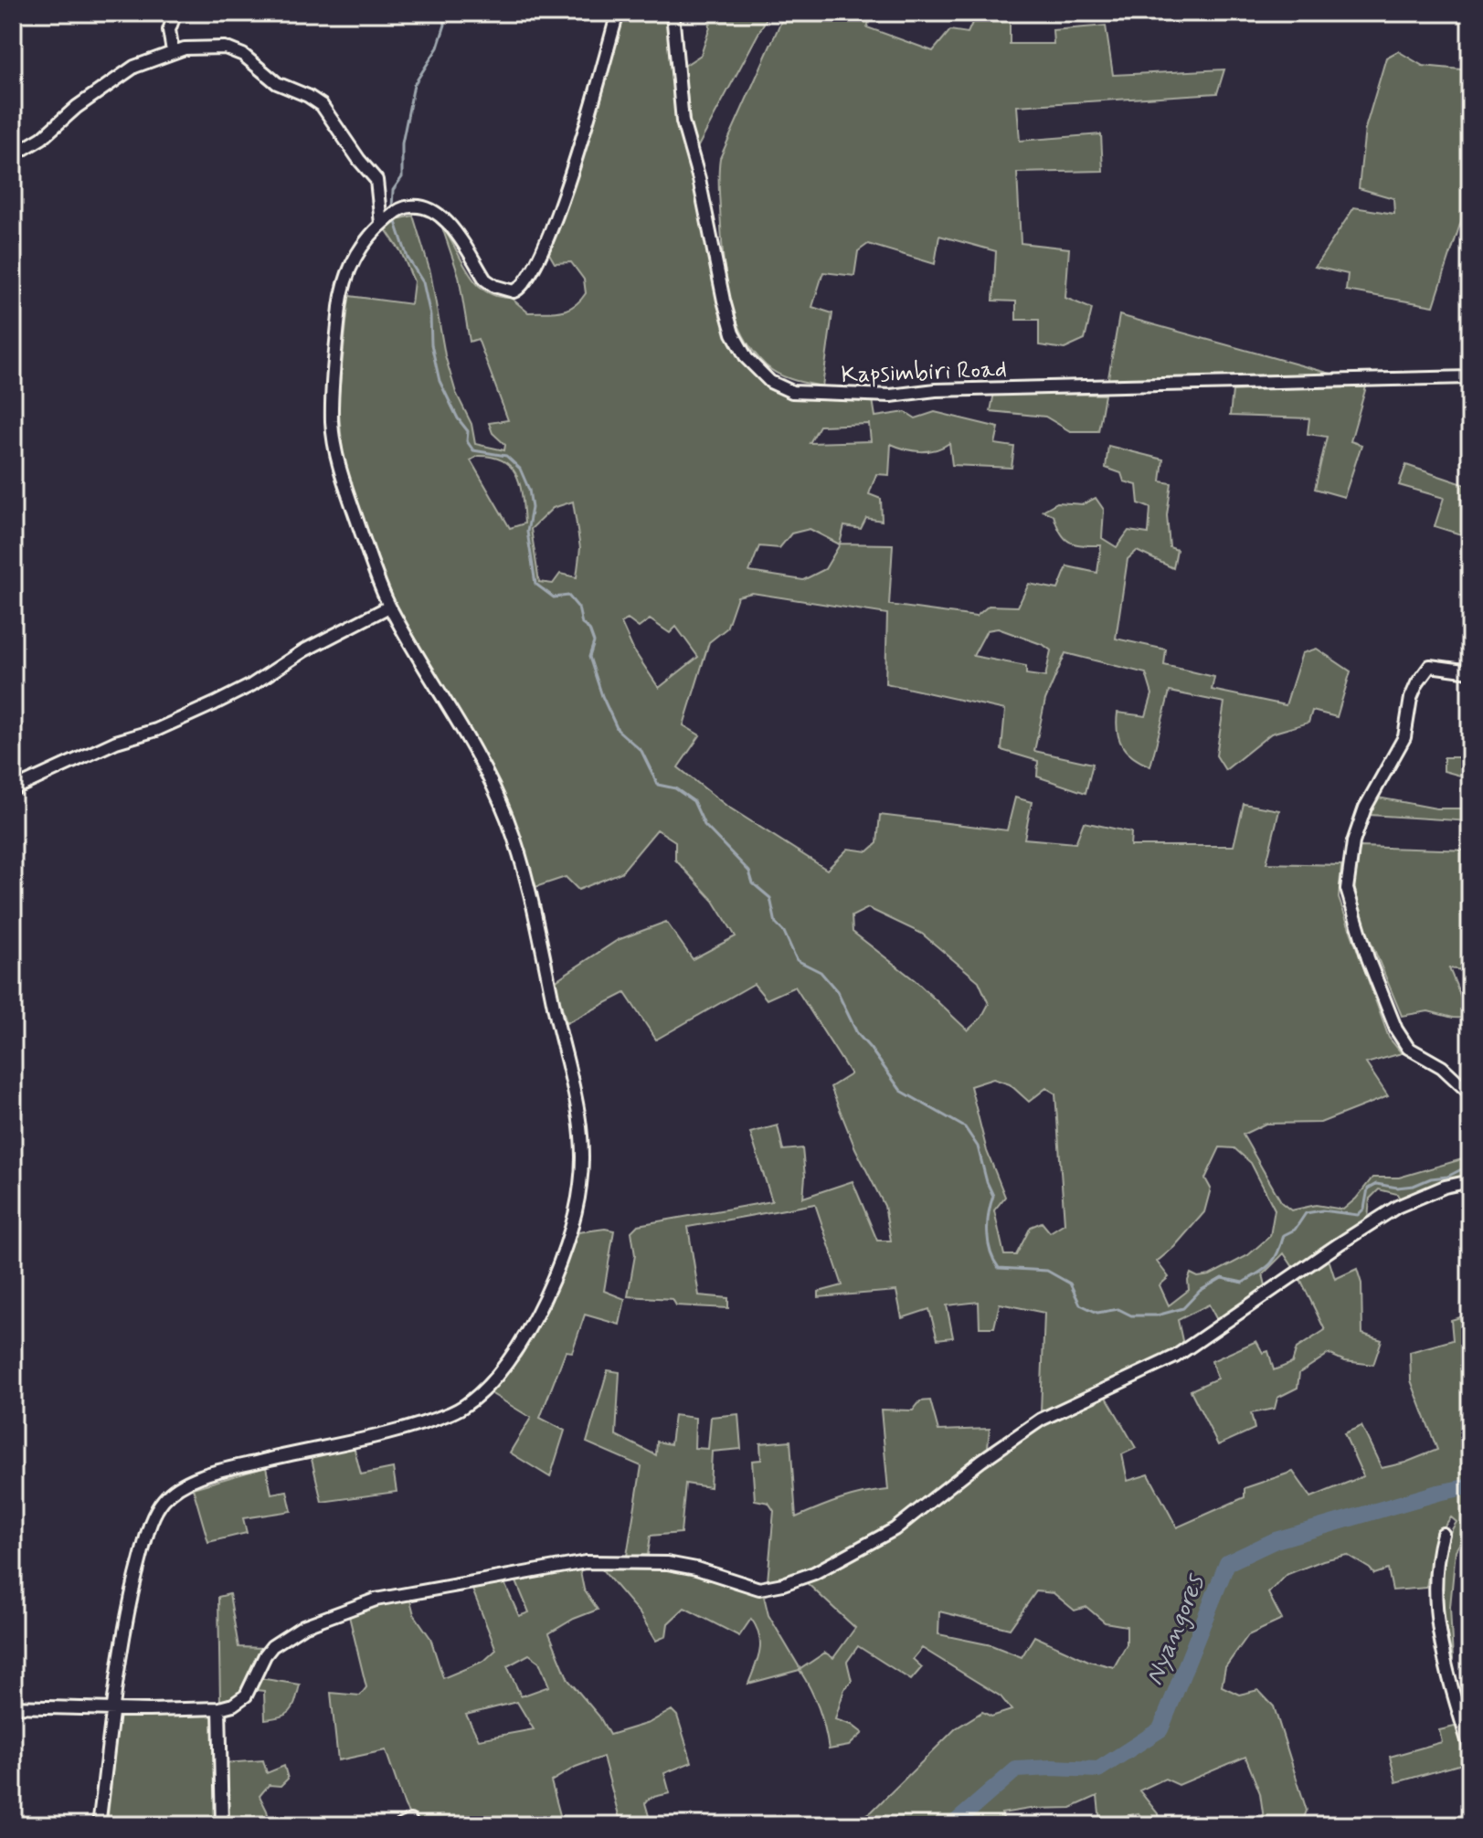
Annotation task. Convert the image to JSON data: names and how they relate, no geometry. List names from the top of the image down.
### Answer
{
  "streets": {
    "street": ["Kapsimbiri Road"]
  },
  "water": ["Nyangores"]
}
